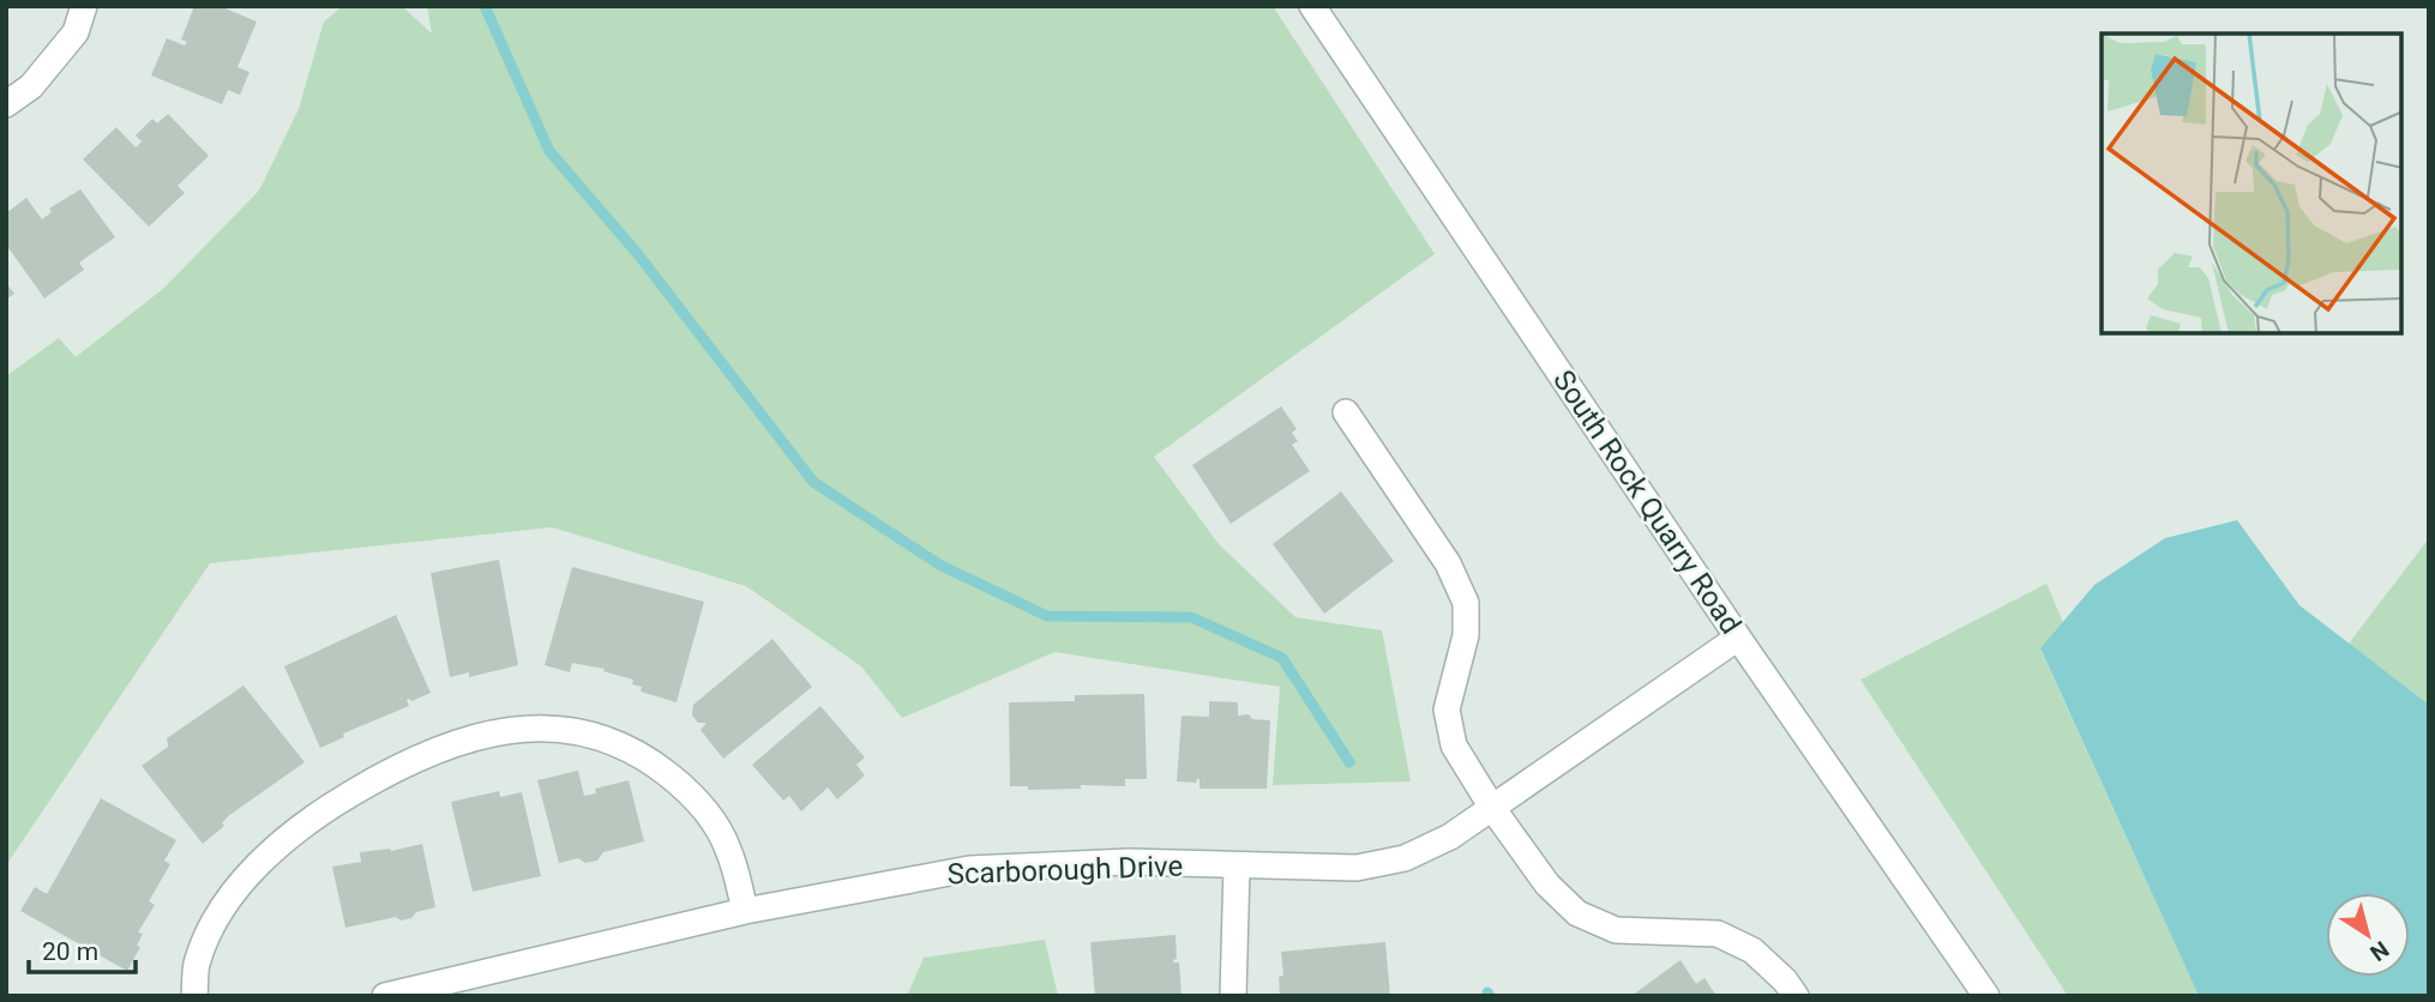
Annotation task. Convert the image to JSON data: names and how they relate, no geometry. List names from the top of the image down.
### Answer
{
  "streets": {
    "street": ["South Rock Quarry Road", "Scarborough Drive"]
  },
  "crossings": [
    ["South Rock Quarry Road", "Scarborough Drive"]
  ],
  "scale_bar": "20 m",
  "north": "bottom right"
}
